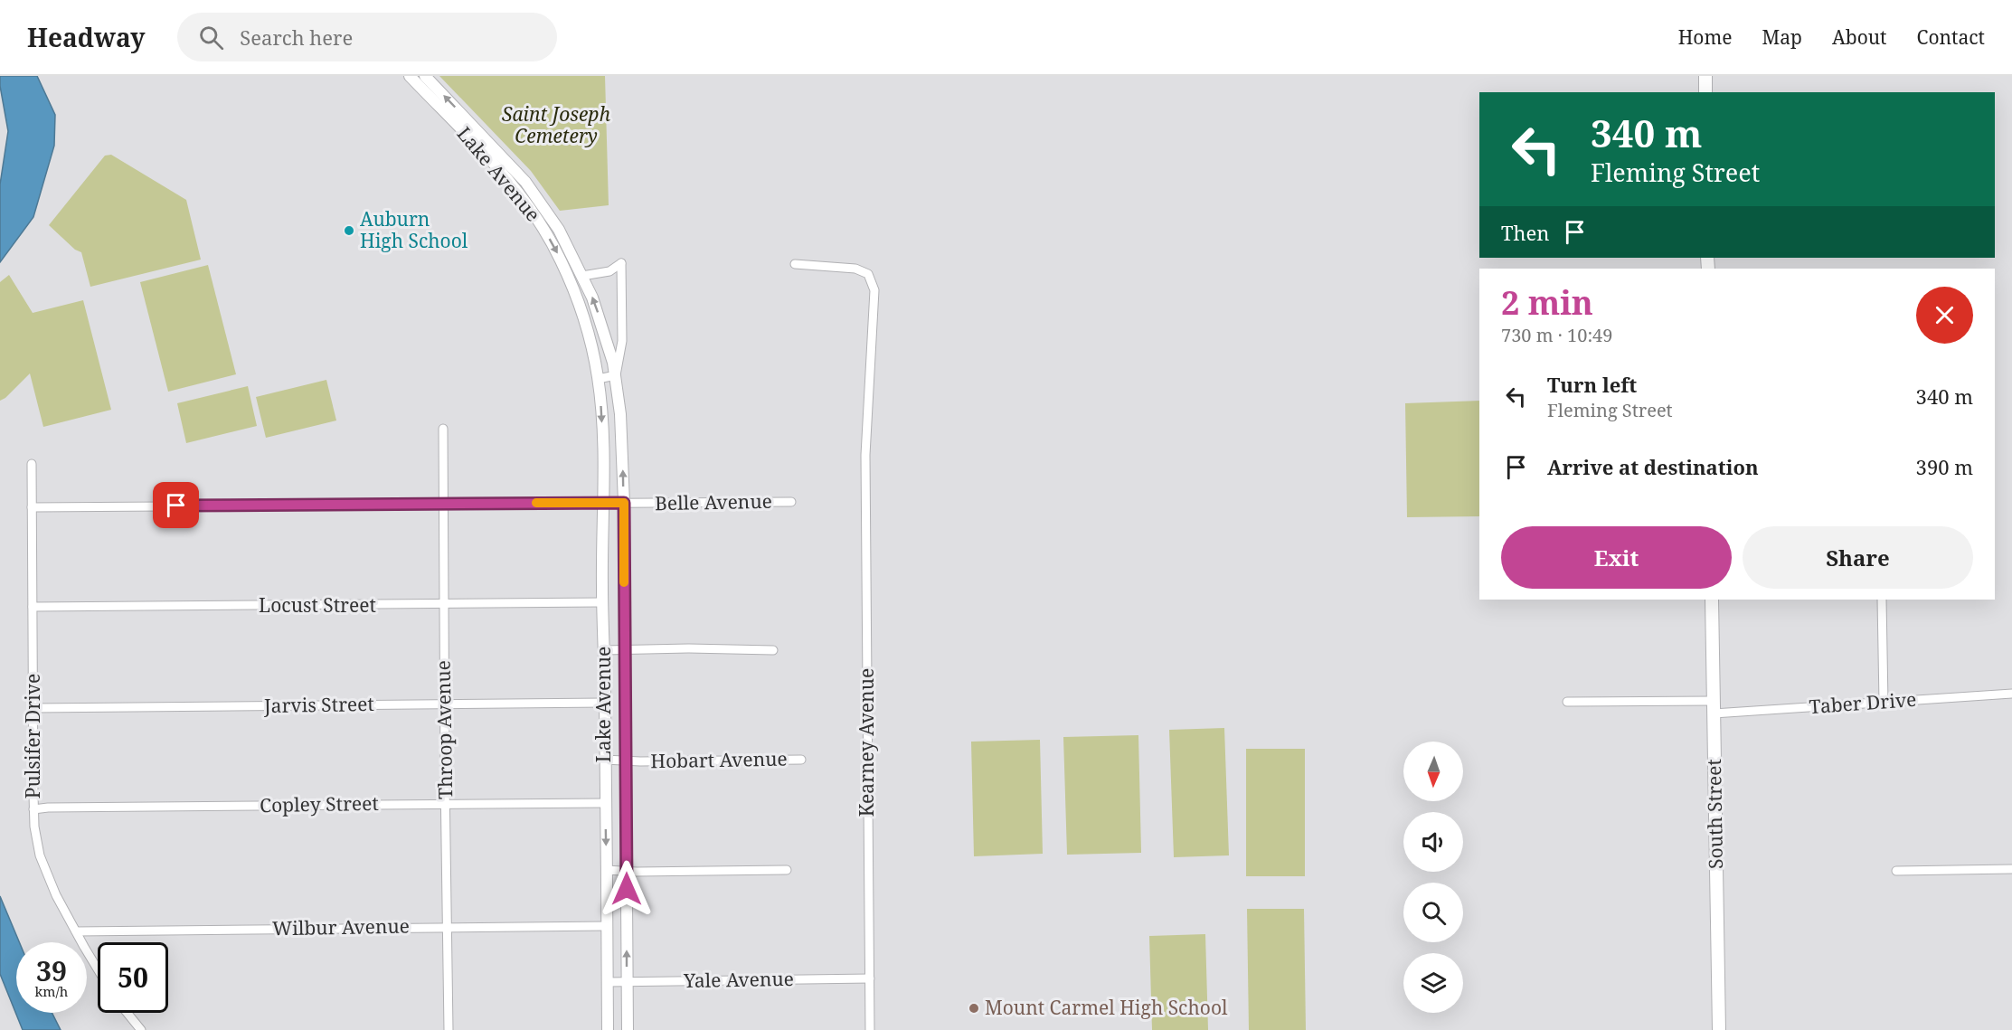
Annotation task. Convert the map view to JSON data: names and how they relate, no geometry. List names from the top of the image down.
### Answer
{
  "streets": {
    "main road": ["Lake Avenue", "South Street"],
    "street": [
      "Belle Avenue",
      "Locust Street",
      "Taber Drive",
      "Jarvis Street",
      "Throop Avenue",
      "Pulsifer Drive",
      "Kearney Avenue",
      "Hobart Avenue",
      "Copley Street",
      "Wilbur Avenue",
      "Yale Avenue"
    ]
  },
  "crossings": [
    ["Lake Avenue", "Belle Avenue"],
    ["Lake Avenue", "Locust Street"],
    ["Lake Avenue", "Jarvis Street"],
    ["Lake Avenue", "Hobart Avenue"],
    ["Lake Avenue", "Copley Street"],
    ["Lake Avenue", "Wilbur Avenue"],
    ["Lake Avenue", "Yale Avenue"],
    ["Belle Avenue", "Throop Avenue"],
    ["Belle Avenue", "Pulsifer Drive"],
    ["Locust Street", "Throop Avenue"],
    ["Locust Street", "Pulsifer Drive"],
    ["Taber Drive", "South Street"],
    ["Jarvis Street", "Throop Avenue"],
    ["Jarvis Street", "Pulsifer Drive"],
    ["Throop Avenue", "Copley Street"],
    ["Throop Avenue", "Wilbur Avenue"],
    ["Pulsifer Drive", "Copley Street"],
    ["Pulsifer Drive", "Wilbur Avenue"],
    ["Kearney Avenue", "Yale Avenue"]
  ],
  "parks": ["Saint Joseph Cemetery"],
  "places": ["Auburn High School", "Mount Carmel High School"],
  "north": "bottom",
  "page": {
    "header": "Headway",
    "search": "Search here",
    "nav": [
      "Home",
      "Map",
      "About",
      "Contact"
    ],
    "turn": ["340 m", "Fleming Street"],
    "then": "Then",
    "heading": ["2 min", "730 m · 10:49"],
    "list": [
      {
        "name": "Turn left",
        "note": "Fleming Street",
        "value": "340 m"
      },
      {
        "name": "Arrive at destination",
        "value": "390 m"
      }
    ],
    "buttons": ["Exit", "Share"],
    "speed": "39 km/h",
    "limit": "50"
  }
}
